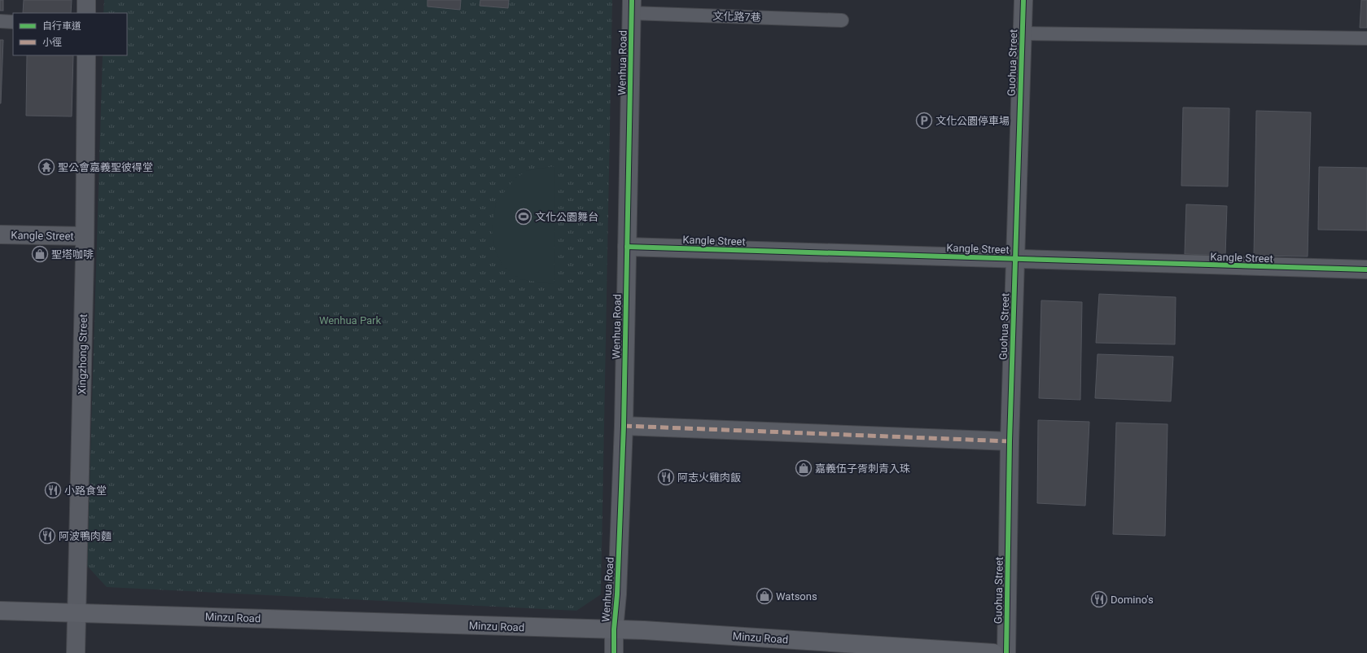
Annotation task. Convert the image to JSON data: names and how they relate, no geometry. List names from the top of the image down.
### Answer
{
  "streets": {
    "main road": ["Minzu Road"],
    "street": [
      "Wenhua Road",
      "Guohua Street",
      "Kangle Street",
      "Xingzhong Street"
    ],
    "lane": ["文化路7巷"]
  },
  "crossings": [
    ["文化路7巷", "Wenhua Road"],
    ["Wenhua Road", "Kangle Street"],
    ["Wenhua Road", "Minzu Road"],
    ["Guohua Street", "Kangle Street"],
    ["Kangle Street", "Xingzhong Street"],
    ["Xingzhong Street", "Minzu Road"]
  ],
  "parks": ["Wenhua Park"],
  "places": {
    "parking": ["文化公園停車場"],
    "temple": ["聖公會嘉義聖彼得堂"],
    "sports": ["文化公園舞台"],
    "shop": ["聖塔咖啡", "嘉義伍子胥刺青入珠", "Watsons"],
    "restaurant": [
      "阿志火雞肉飯",
      "小路食堂",
      "阿波鴨肉麵",
      "Domino's"
    ]
  },
  "legend": ["自行車道", "小徑"]
}
